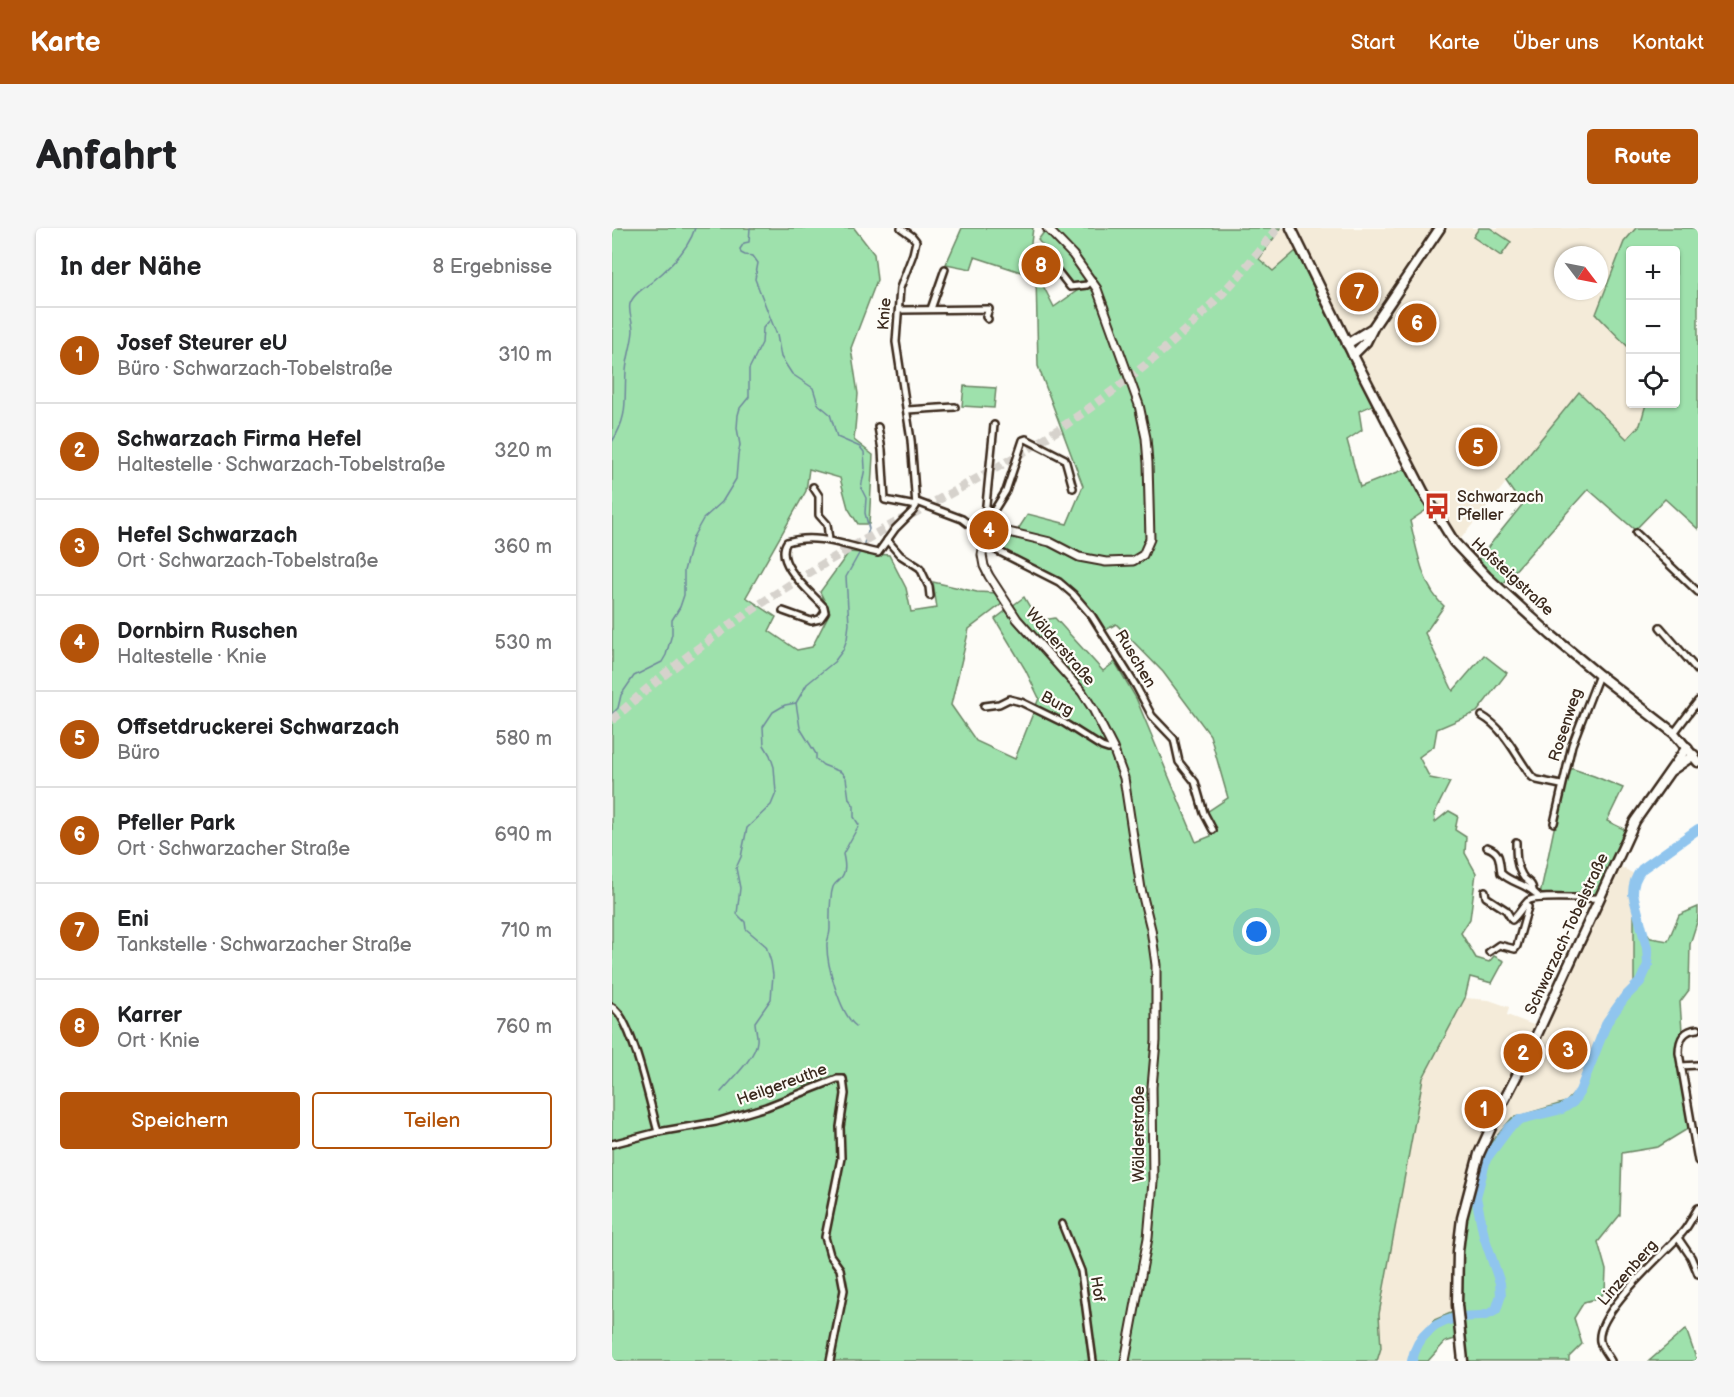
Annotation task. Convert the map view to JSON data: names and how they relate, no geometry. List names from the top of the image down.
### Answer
{
  "streets": {
    "main road": ["Hofsteigstraße", "Schwarzach-Tobelstraße"],
    "street": [
      "Knie",
      "Wälderstraße",
      "Ruschen",
      "Burg",
      "Rosenweg",
      "Heilgereuthe",
      "Linzenberg",
      "Hof"
    ]
  },
  "crossings": [
    ["Hofsteigstraße", "Rosenweg"],
    ["Hofsteigstraße", "Schwarzach-Tobelstraße"],
    ["Wälderstraße", "Ruschen"],
    ["Wälderstraße", "Burg"]
  ],
  "places": {
    "bus stop": ["Schwarzach Pfeller"]
  },
  "north": "bottom right",
  "page": {
    "header": "Karte",
    "nav": [
      "Start",
      "Karte",
      "Über uns",
      "Kontakt"
    ],
    "buttons": [
      "Route",
      ["Speichern", "Teilen"]
    ],
    "title": "Anfahrt",
    "heading": ["In der Nähe", "8 Ergebnisse"],
    "pins": [
      "8",
      "7",
      "6",
      "5",
      "4",
      "3",
      "2",
      "1"
    ],
    "map_buttons": ["+", "−"],
    "list": [
      {
        "mark": "1",
        "name": "Josef Steurer eU",
        "note": "Büro · Schwarzach-Tobelstraße",
        "value": "310 m"
      },
      {
        "mark": "2",
        "name": "Schwarzach Firma Hefel",
        "note": "Haltestelle · Schwarzach-Tobelstraße",
        "value": "320 m"
      },
      {
        "mark": "3",
        "name": "Hefel Schwarzach",
        "note": "Ort · Schwarzach-Tobelstraße",
        "value": "360 m"
      },
      {
        "mark": "4",
        "name": "Dornbirn Ruschen",
        "note": "Haltestelle · Knie",
        "value": "530 m"
      },
      {
        "mark": "5",
        "name": "Offsetdruckerei Schwarzach",
        "note": "Büro",
        "value": "580 m"
      },
      {
        "mark": "6",
        "name": "Pfeller Park",
        "note": "Ort · Schwarzacher Straße",
        "value": "690 m"
      },
      {
        "mark": "7",
        "name": "Eni",
        "note": "Tankstelle · Schwarzacher Straße",
        "value": "710 m"
      },
      {
        "mark": "8",
        "name": "Karrer",
        "note": "Ort · Knie",
        "value": "760 m"
      }
    ]
  }
}
